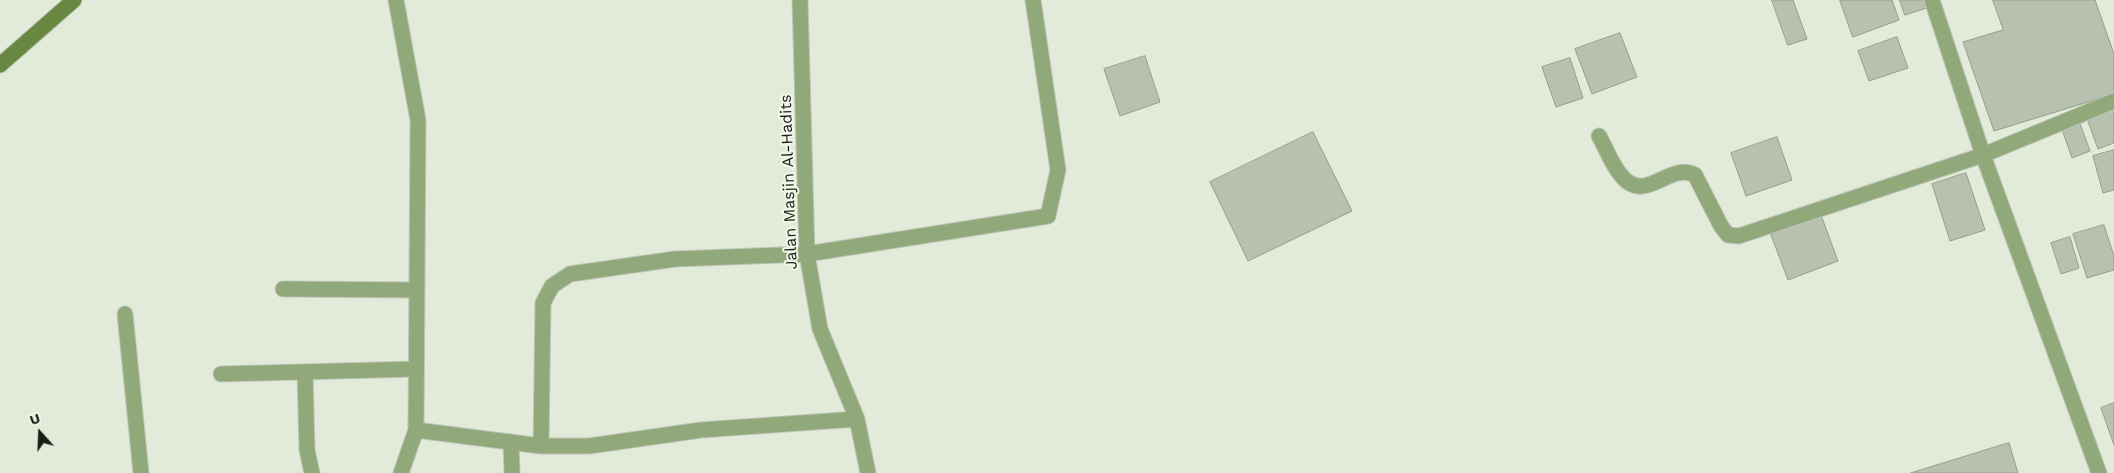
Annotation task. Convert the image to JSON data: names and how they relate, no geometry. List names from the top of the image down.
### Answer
{
  "streets": {
    "street": ["Jalan Masjin Al-Hadits"]
  },
  "north": "top"
}
